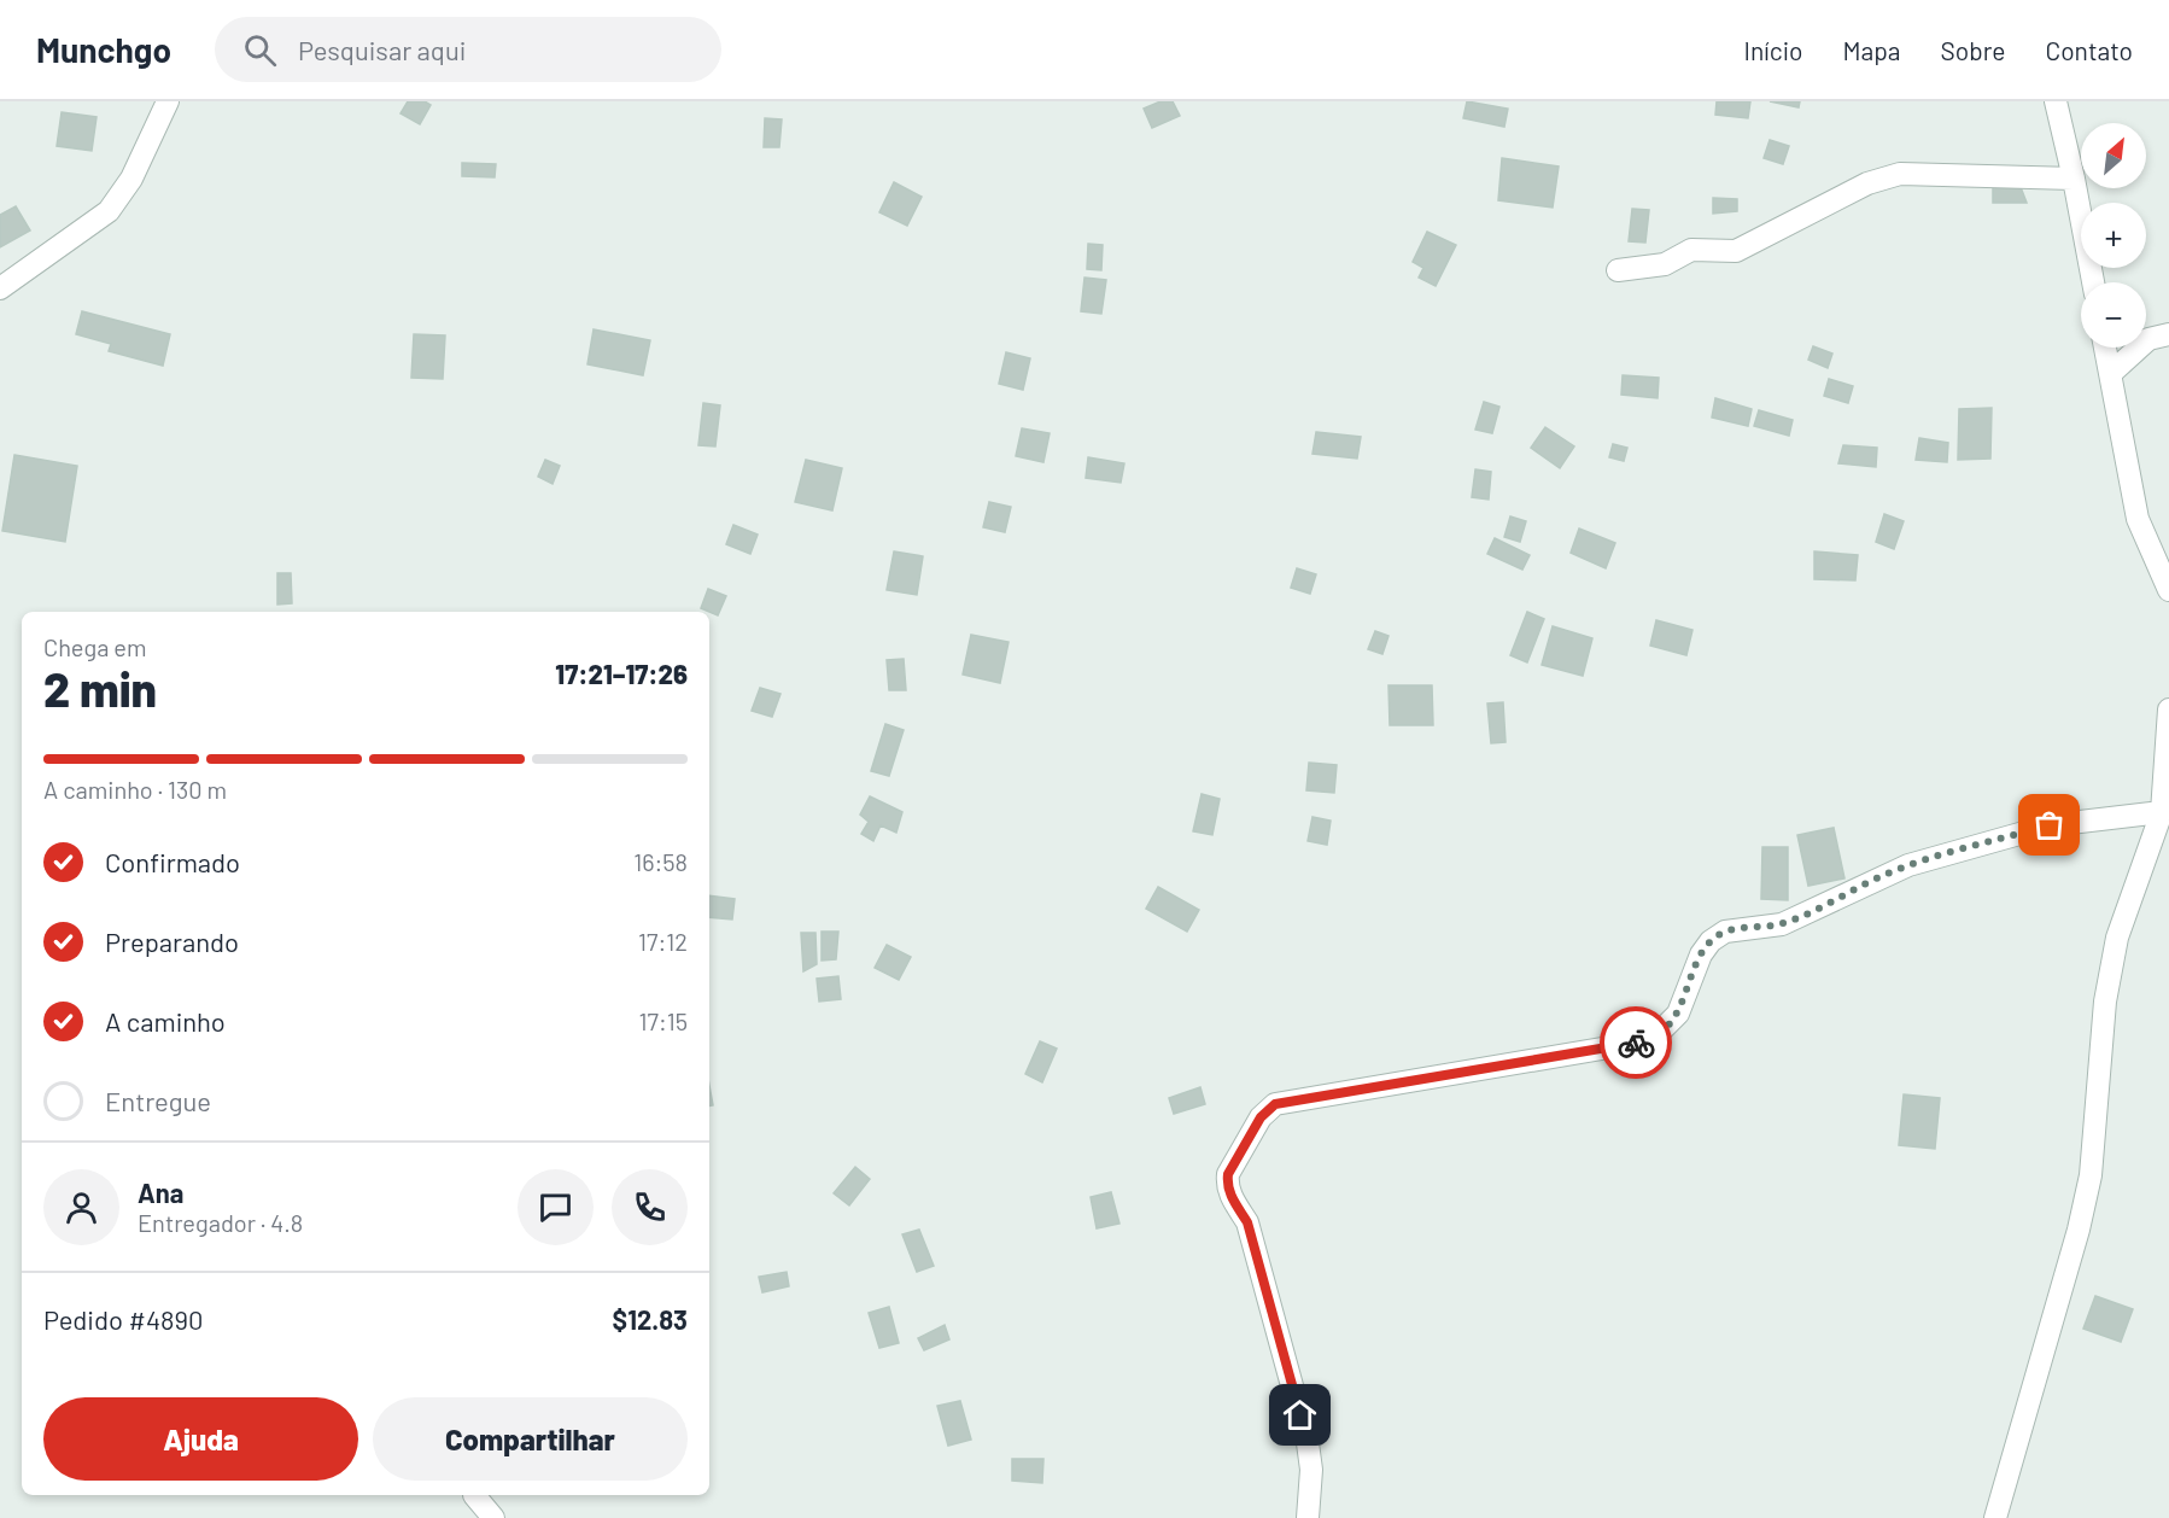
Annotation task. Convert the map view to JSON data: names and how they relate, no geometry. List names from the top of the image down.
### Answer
{
  "north": "top right",
  "page": {
    "header": "Munchgo",
    "search": "Pesquisar aqui",
    "nav": [
      "Início",
      "Mapa",
      "Sobre",
      "Contato"
    ],
    "map_buttons": ["+", "−"],
    "heading": ["2 min", "Chega em", "17:21–17:26"],
    "panel": [
      "Ana",
      "Entregador · 4.8",
      "Pedido #4890",
      "$12.83"
    ],
    "bar": "A caminho · 130 m",
    "list": [
      ["Confirmado", "16:58"],
      ["Preparando", "17:12"],
      ["A caminho", "17:15"],
      "Entregue"
    ],
    "buttons": ["Ajuda", "Compartilhar"]
  }
}
